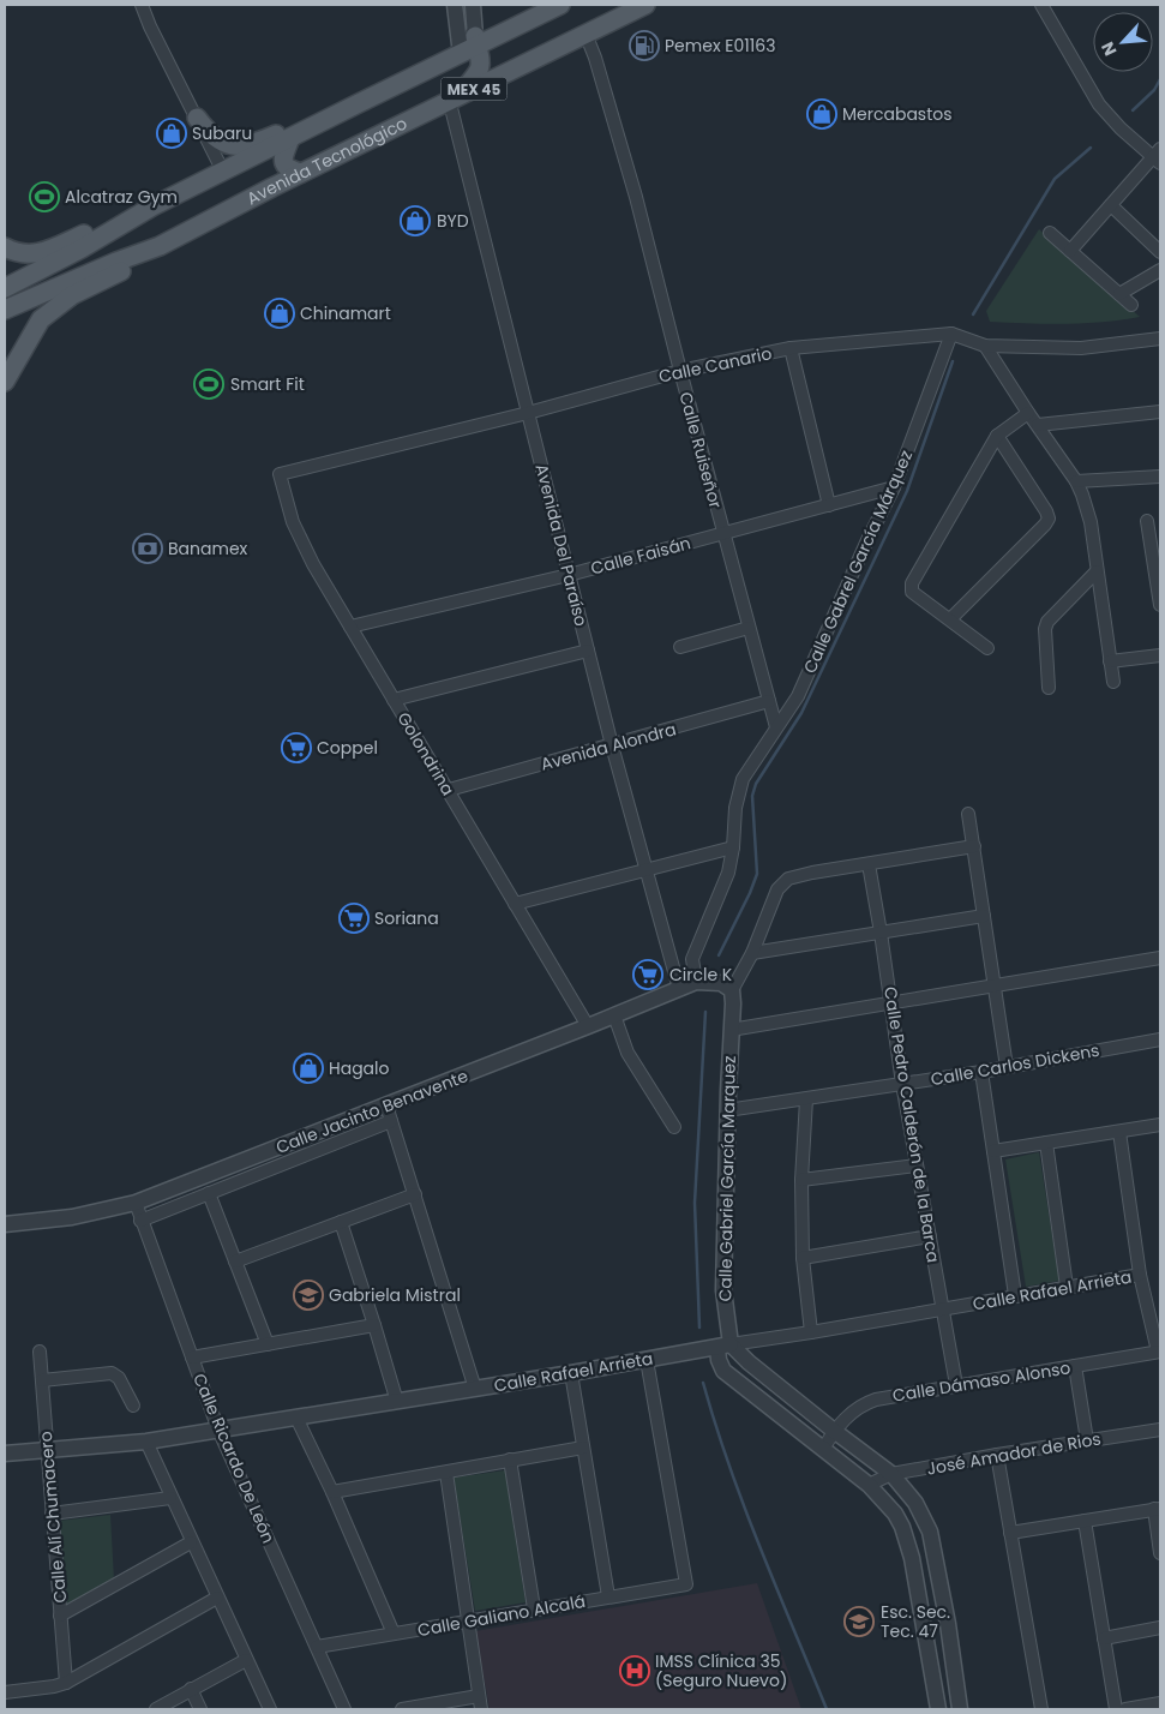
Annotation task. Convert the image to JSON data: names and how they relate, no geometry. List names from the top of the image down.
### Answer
{
  "streets": {
    "main road": ["MEX 45", "Avenida Tecnológico"],
    "street": [
      "Calle Canario",
      "Calle Ruiseñor",
      "Avenida Del Paraíso",
      "Calle Faisán",
      "Calle Gabrel García Márquez",
      "Avenida Alondra",
      "Golondrina",
      "Calle Carlos Dickens",
      "Calle Jacinto Benavente",
      "Calle Pedro Calderón de la Barca",
      "Calle Gabriel García Marquez",
      "Calle Rafael Arrieta",
      "Calle Dámaso Alonso",
      "José Amador de Rios",
      "Calle Ricardo De León",
      "Calle Alí Chumacero",
      "Calle Galiano Alcalá"
    ]
  },
  "crossings": [
    ["Avenida Tecnológico", "Calle Ruiseñor"],
    ["Avenida Tecnológico", "Avenida Del Paraíso"],
    ["Calle Canario", "Calle Ruiseñor"],
    ["Calle Canario", "Avenida Del Paraíso"],
    ["Calle Canario", "Calle Gabrel García Márquez"],
    ["Calle Canario", "Golondrina"],
    ["Calle Ruiseñor", "Calle Faisán"],
    ["Calle Ruiseñor", "Calle Gabrel García Márquez"],
    ["Calle Ruiseñor", "Avenida Alondra"],
    ["Avenida Del Paraíso", "Calle Faisán"],
    ["Avenida Del Paraíso", "Avenida Alondra"],
    ["Avenida Del Paraíso", "Calle Jacinto Benavente"],
    ["Calle Faisán", "Calle Gabrel García Márquez"],
    ["Calle Faisán", "Golondrina"],
    ["Calle Gabrel García Márquez", "Calle Jacinto Benavente"],
    ["Avenida Alondra", "Golondrina"],
    ["Golondrina", "Calle Jacinto Benavente"],
    ["Calle Carlos Dickens", "Calle Pedro Calderón de la Barca"],
    ["Calle Carlos Dickens", "Calle Gabriel García Marquez"],
    ["Calle Jacinto Benavente", "Calle Ricardo De León"],
    ["Calle Pedro Calderón de la Barca", "Calle Gabriel García Marquez"],
    ["Calle Pedro Calderón de la Barca", "Calle Rafael Arrieta"],
    ["Calle Pedro Calderón de la Barca", "Calle Dámaso Alonso"],
    ["Calle Gabriel García Marquez", "Calle Rafael Arrieta"],
    ["Calle Gabriel García Marquez", "Calle Dámaso Alonso"],
    ["Calle Gabriel García Marquez", "José Amador de Rios"],
    ["Calle Rafael Arrieta", "Calle Ricardo De León"],
    ["Calle Rafael Arrieta", "Calle Alí Chumacero"],
    ["Calle Rafael Arrieta", "Calle Galiano Alcalá"],
    ["Calle Ricardo De León", "Calle Galiano Alcalá"]
  ],
  "places": {
    "fuel station": ["Pemex E01163"],
    "shop": [
      "Mercabastos",
      "Subaru",
      "BYD",
      "Chinamart",
      "Hagalo"
    ],
    "sports": ["Alcatraz Gym", "Smart Fit"],
    "bank": ["Banamex"],
    "supermarket": ["Coppel", "Soriana", "Circle K"],
    "school or university": ["Gabriela Mistral", "Esc. Sec. Tec. 47"],
    "hospital": ["IMSS Clínica 35 (Seguro Nuevo)"]
  },
  "north": "bottom left"
}
